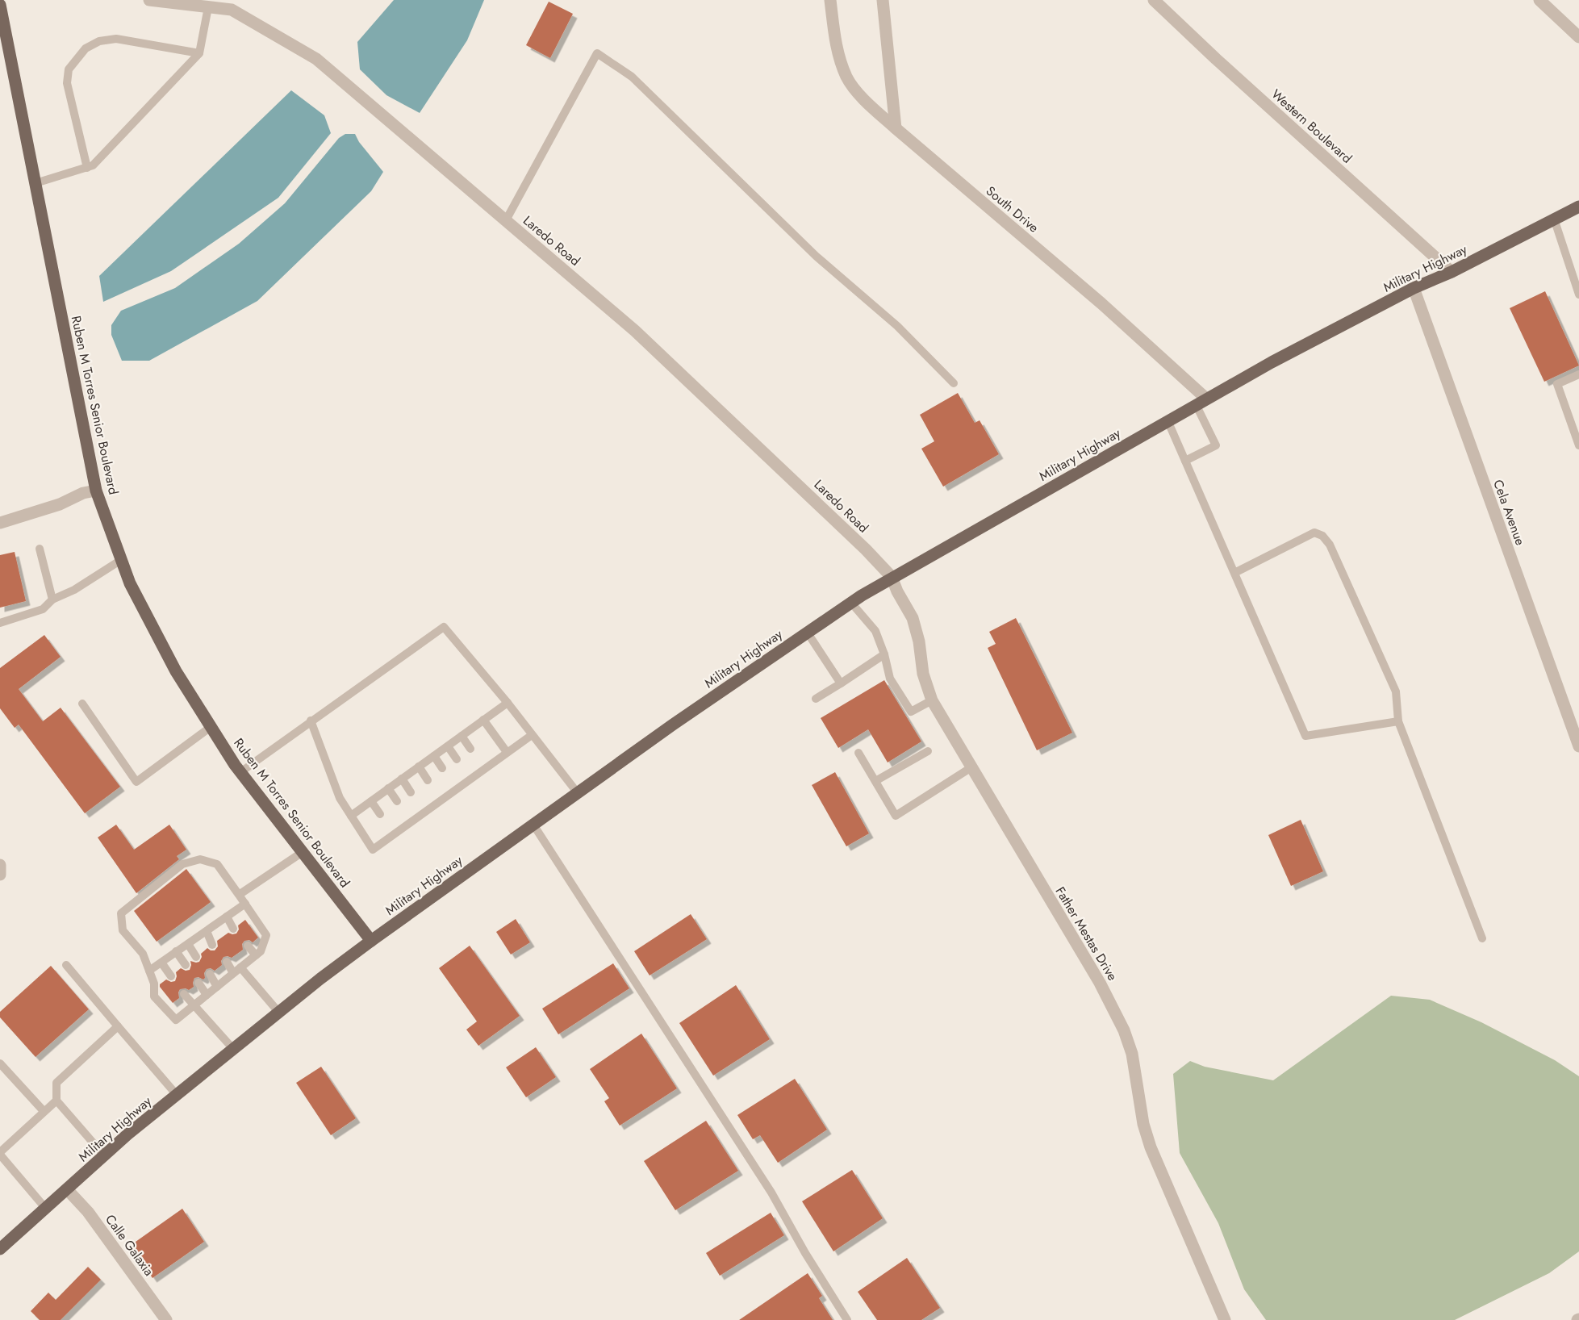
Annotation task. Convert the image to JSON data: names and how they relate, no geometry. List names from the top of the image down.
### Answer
{
  "streets": {
    "main road": ["Military Highway", "Ruben M Torres Senior Boulevard"],
    "street": [
      "Western Boulevard",
      "South Drive",
      "Laredo Road",
      "Cela Avenue",
      "Father Mestas Drive",
      "Calle Galaxia"
    ]
  },
  "crossings": [
    ["Western Boulevard", "Military Highway"],
    ["South Drive", "Military Highway"],
    ["Laredo Road", "Military Highway"],
    ["Laredo Road", "Father Mestas Drive"],
    ["Military Highway", "Ruben M Torres Senior Boulevard"],
    ["Military Highway", "Cela Avenue"],
    ["Military Highway", "Father Mestas Drive"],
    ["Military Highway", "Calle Galaxia"]
  ]
}
